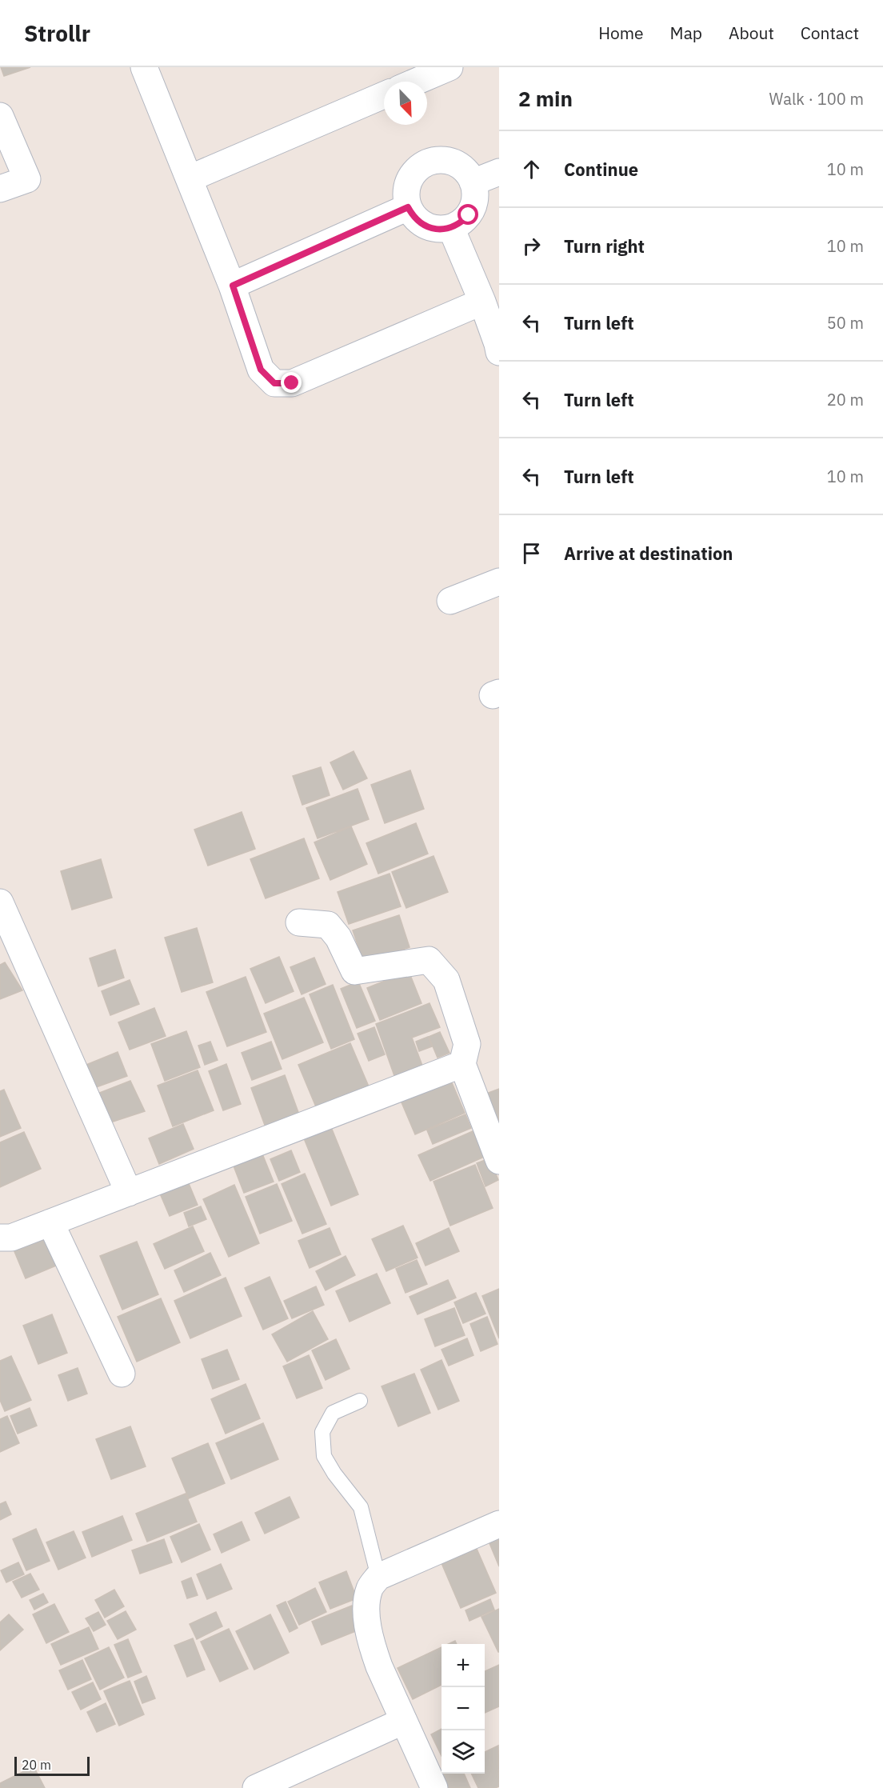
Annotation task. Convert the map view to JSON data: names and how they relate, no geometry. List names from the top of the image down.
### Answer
{
  "scale_bar": "20 m",
  "north": "bottom right",
  "page": {
    "header": "Strollr",
    "nav": [
      "Home",
      "Map",
      "About",
      "Contact"
    ],
    "heading": ["2 min", "Walk · 100 m"],
    "list": [
      ["Continue", "10 m"],
      ["Turn right", "10 m"],
      ["Turn left", "50 m"],
      ["Turn left", "20 m"],
      ["Turn left", "10 m"],
      "Arrive at destination"
    ],
    "map_buttons": ["+", "−"],
    "scale": "20 m"
  }
}
